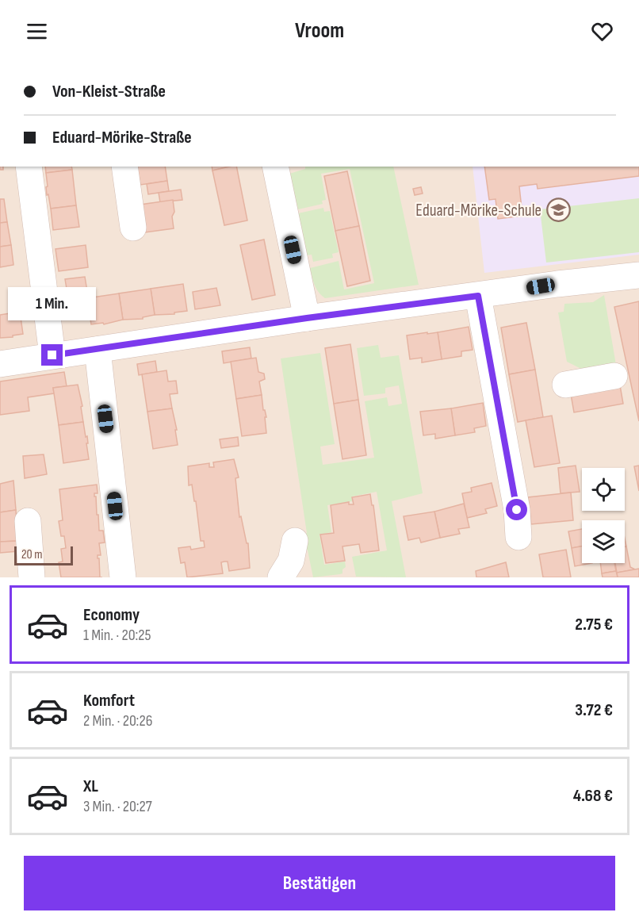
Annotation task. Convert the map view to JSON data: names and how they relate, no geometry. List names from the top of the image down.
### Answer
{
  "places": {
    "school or university": ["Eduard-Mörike-Schule"]
  },
  "scale_bar": "20 m",
  "page": {
    "header": "Vroom",
    "banner": ["Von-Kleist-Straße", "Eduard-Mörike-Straße"],
    "bubble": "1 Min.",
    "scale": "20 m",
    "list": [
      {
        "name": "Economy",
        "note": "1 Min. · 20:25",
        "value": "2.75 €"
      },
      {
        "name": "Komfort",
        "note": "2 Min. · 20:26",
        "value": "3.72 €"
      },
      {
        "name": "XL",
        "note": "3 Min. · 20:27",
        "value": "4.68 €"
      }
    ],
    "buttons": "Bestätigen"
  }
}
